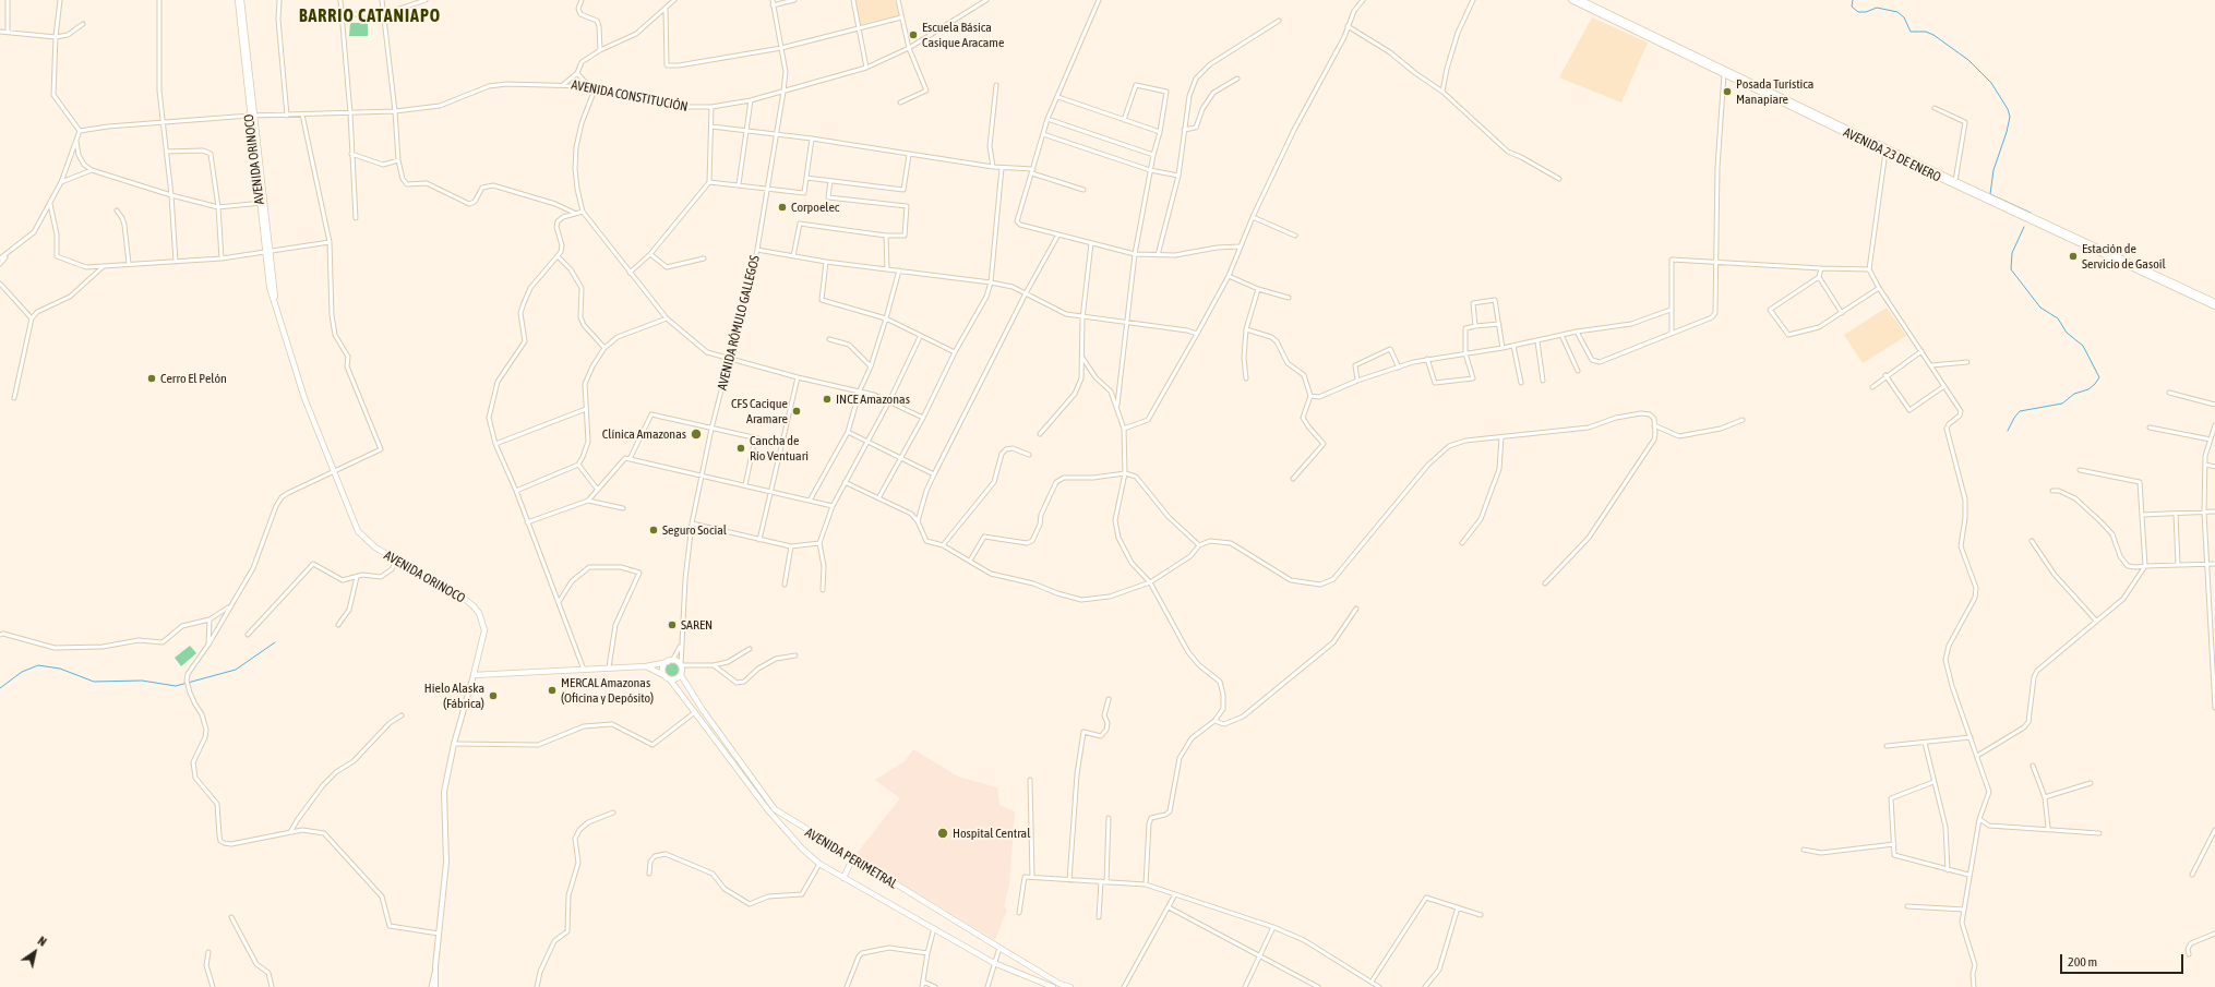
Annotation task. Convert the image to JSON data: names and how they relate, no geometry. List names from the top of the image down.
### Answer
{
  "streets": {
    "main road": ["AVENIDA 23 DE ENERO", "AVENIDA ORINOCO", "AVENIDA PERIMETRAL"],
    "street": ["AVENIDA CONSTITUCIÓN", "AVENIDA RÓMULO GALLEGOS"]
  },
  "crossings": [
    ["AVENIDA CONSTITUCIÓN", "AVENIDA ORINOCO"],
    ["AVENIDA CONSTITUCIÓN", "AVENIDA RÓMULO GALLEGOS"],
    ["AVENIDA RÓMULO GALLEGOS", "AVENIDA PERIMETRAL"]
  ],
  "districts": ["BARRIO CATANIAPO"],
  "places": [
    "Escuela Básica Casique Aracame",
    "Posada Turística Manapiare",
    "Corpoelec",
    "Estación de Servicio de Gasoil",
    "Cerro El Pelón",
    "INCE Amazonas",
    "CFS Cacique Aramare",
    "Clínica Amazonas",
    "Cancha de Río Ventuari",
    "Seguro Social",
    "SAREN",
    "MERCAL Amazonas (Oficina y Depósito)",
    "Hielo Alaska (Fábrica)",
    "Hospital Central"
  ],
  "scale_bar": "200 m",
  "north": "top right"
}
